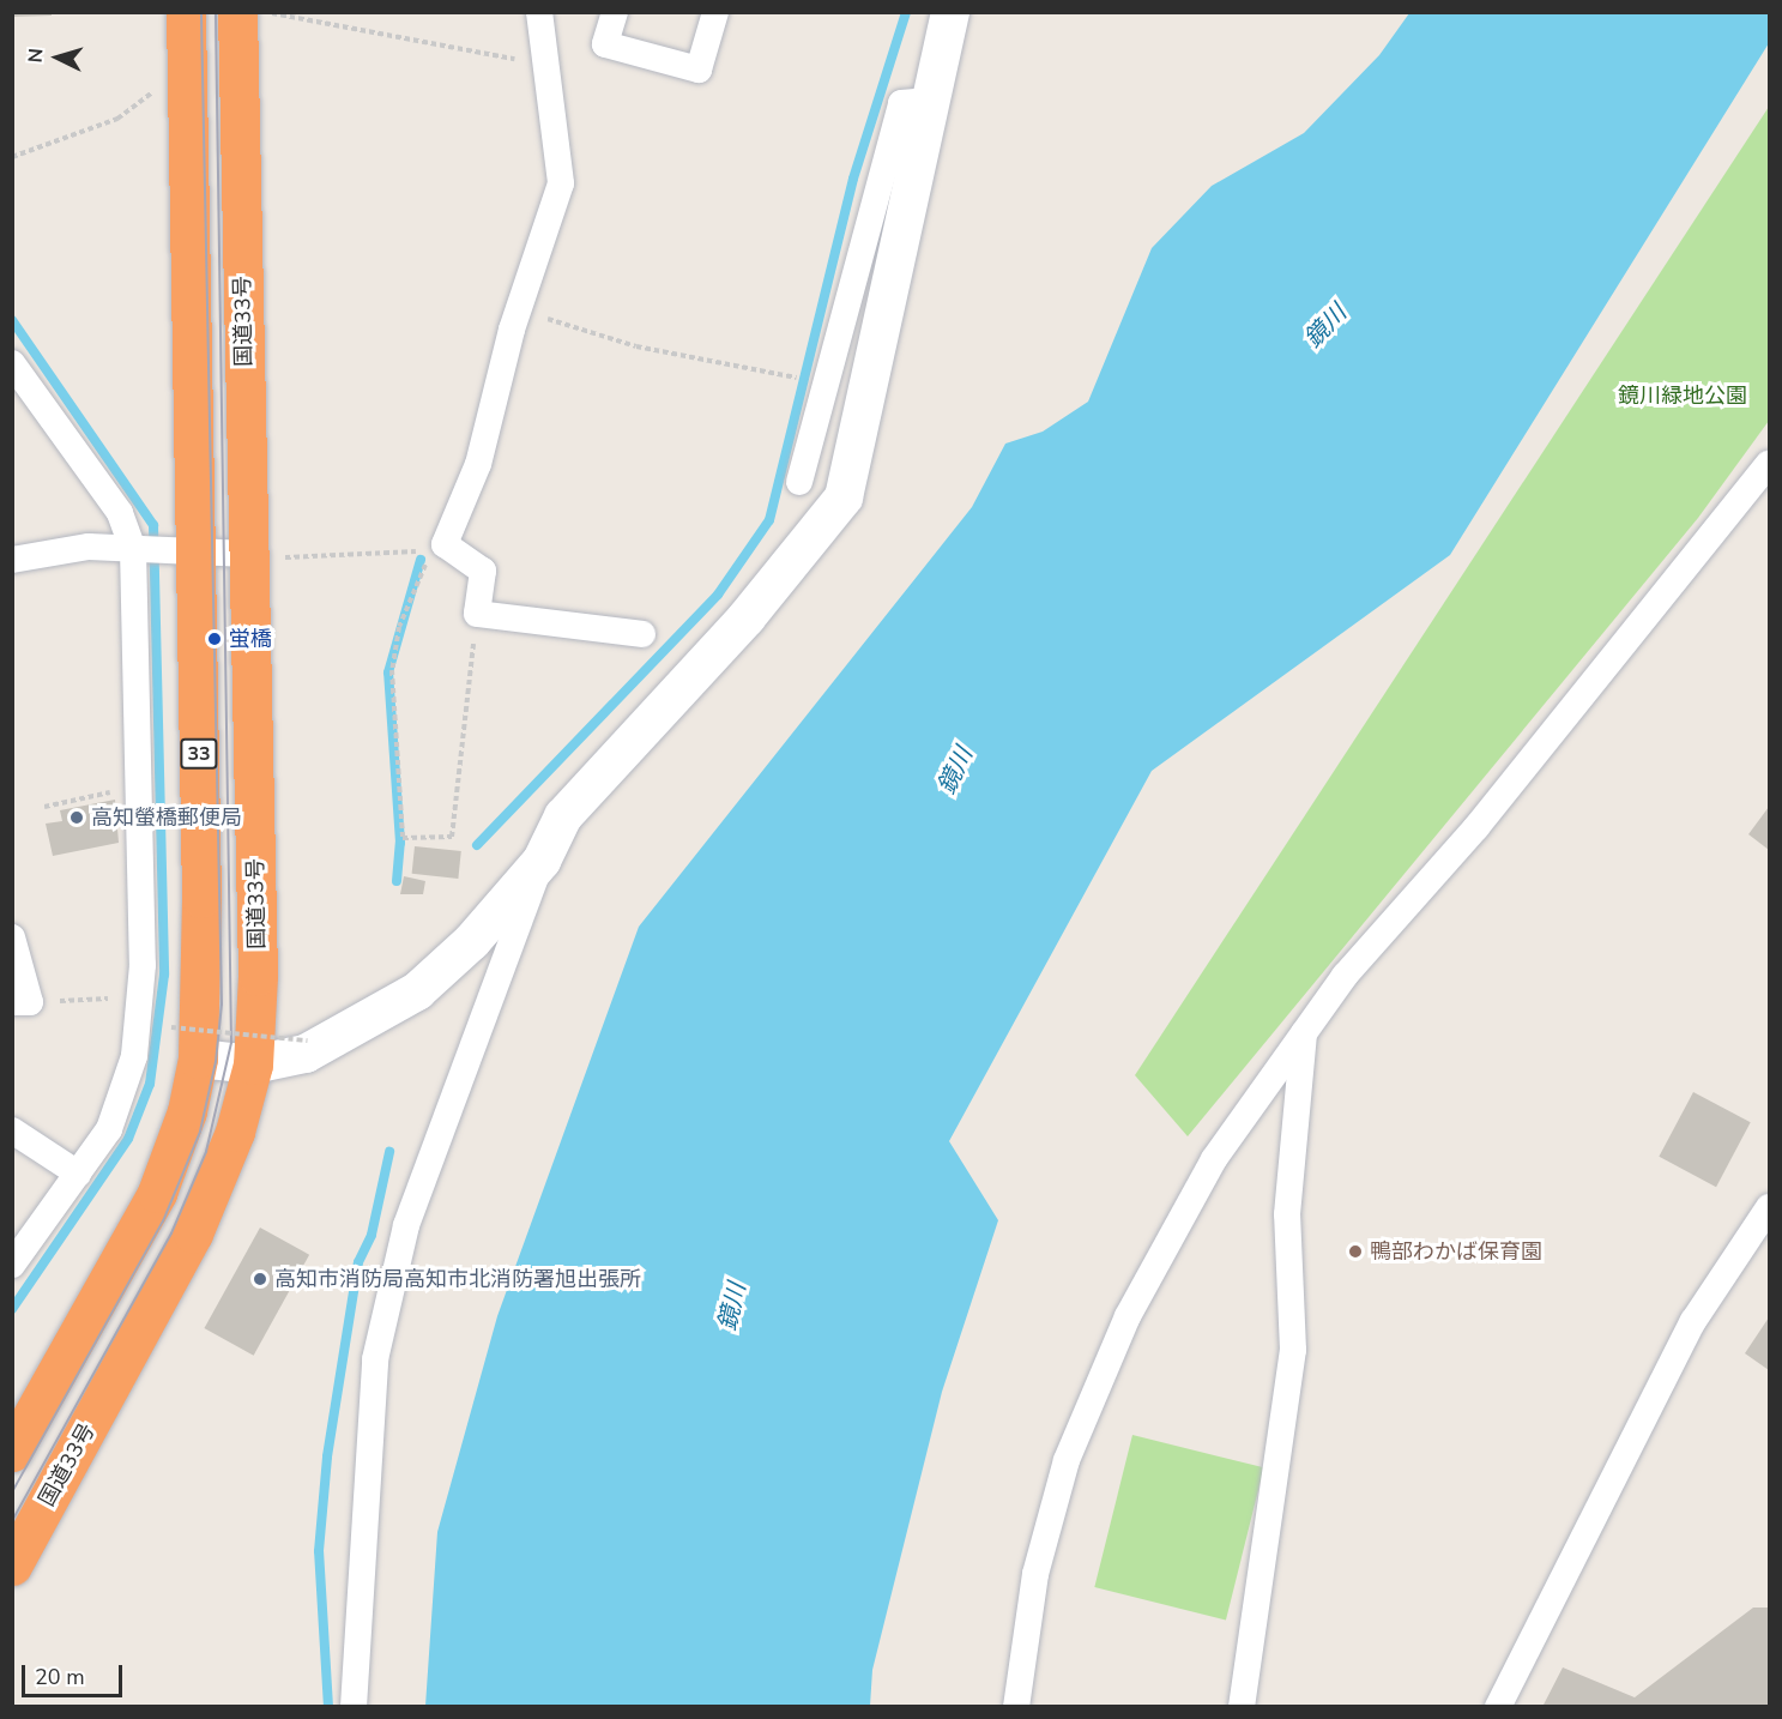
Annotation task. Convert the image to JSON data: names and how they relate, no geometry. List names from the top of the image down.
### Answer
{
  "streets": {
    "highway": ["国道33号", "33"]
  },
  "water": ["鏡川"],
  "parks": ["鏡川緑地公園"],
  "places": [
    "蛍橋",
    "高知螢橋郵便局",
    "鴨部わかば保育園",
    "高知市消防局高知市北消防署旭出張所"
  ],
  "scale_bar": "20 m",
  "north": "left"
}
